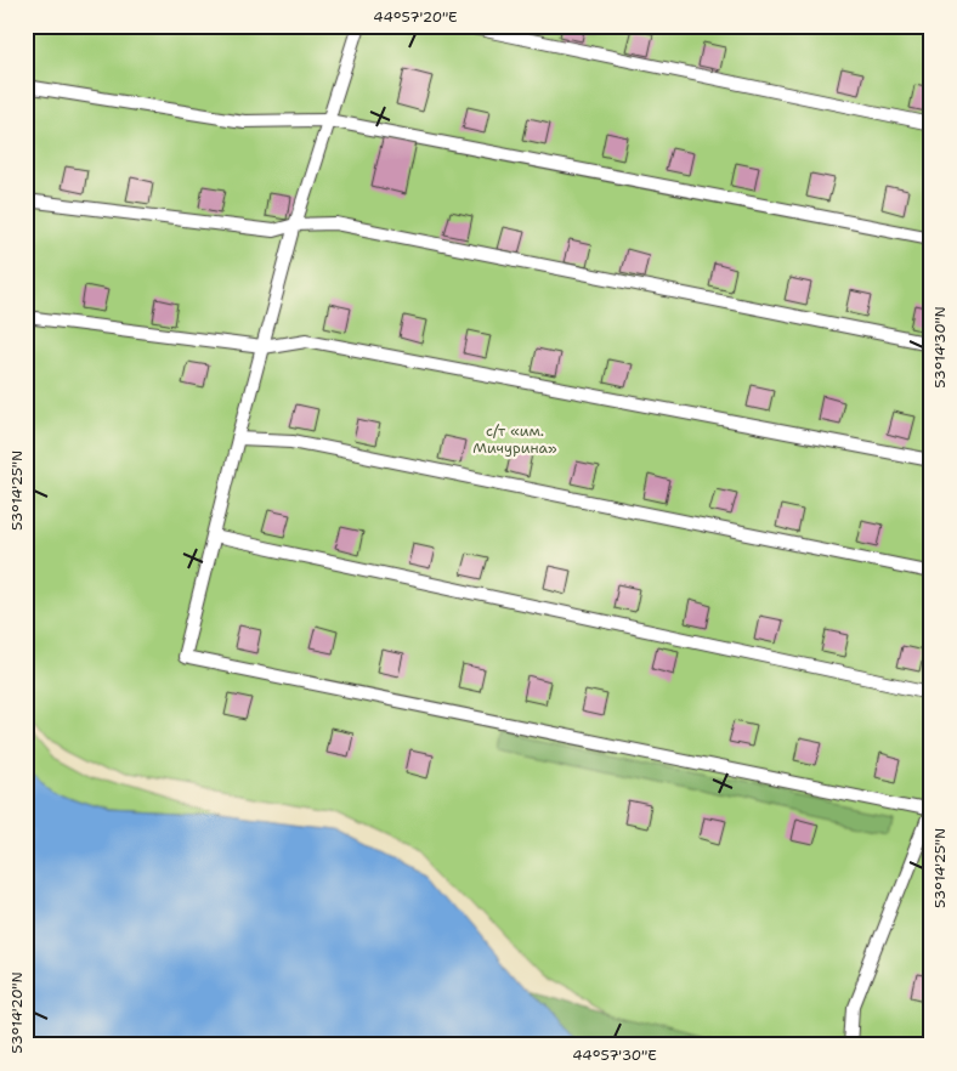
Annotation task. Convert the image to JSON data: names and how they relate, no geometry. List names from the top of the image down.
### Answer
{
  "parks": ["с/т «им. Мичурина»"],
  "coordinates": [
    "44°57'20\"E",
    "53°14'30\"N",
    "53°14'25\"N",
    "53°14'20\"N",
    "44°57'30\"E"
  ]
}
